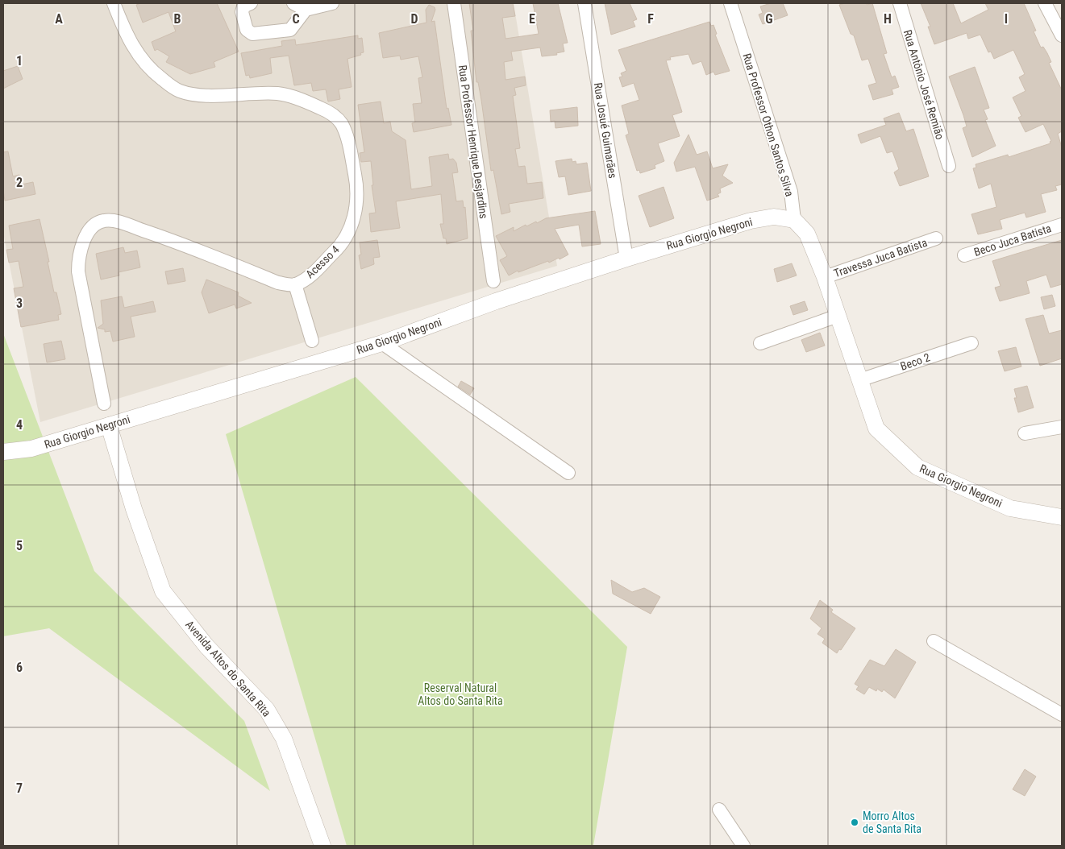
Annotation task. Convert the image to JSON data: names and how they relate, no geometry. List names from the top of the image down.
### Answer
{
  "streets": {
    "street": [
      "Rua Antônio José Remião",
      "Rua Professor Othon Santos Silva",
      "Rua Josué Guimarães",
      "Rua Professor Henrique Desjardins",
      "Rua Giorgio Negroni",
      "Beco Juca Batista",
      "Travessa Juca Batista",
      "Acesso 4",
      "Beco 2",
      "Avenida Altos do Santa Rita"
    ]
  },
  "crossings": [
    ["Rua Professor Othon Santos Silva", "Rua Giorgio Negroni"],
    ["Rua Josué Guimarães", "Rua Giorgio Negroni"],
    ["Rua Giorgio Negroni", "Beco 2"],
    ["Rua Giorgio Negroni", "Avenida Altos do Santa Rita"]
  ],
  "parks": ["Reserval Natural Altos do Santa Rita"],
  "places": ["Morro Altos de Santa Rita"],
  "grid": {
    "columns": [
      "A",
      "B",
      "C",
      "D",
      "E",
      "F",
      "G",
      "H",
      "I"
    ],
    "rows": [
      "1",
      "2",
      "3",
      "4",
      "5",
      "6",
      "7"
    ]
  }
}
